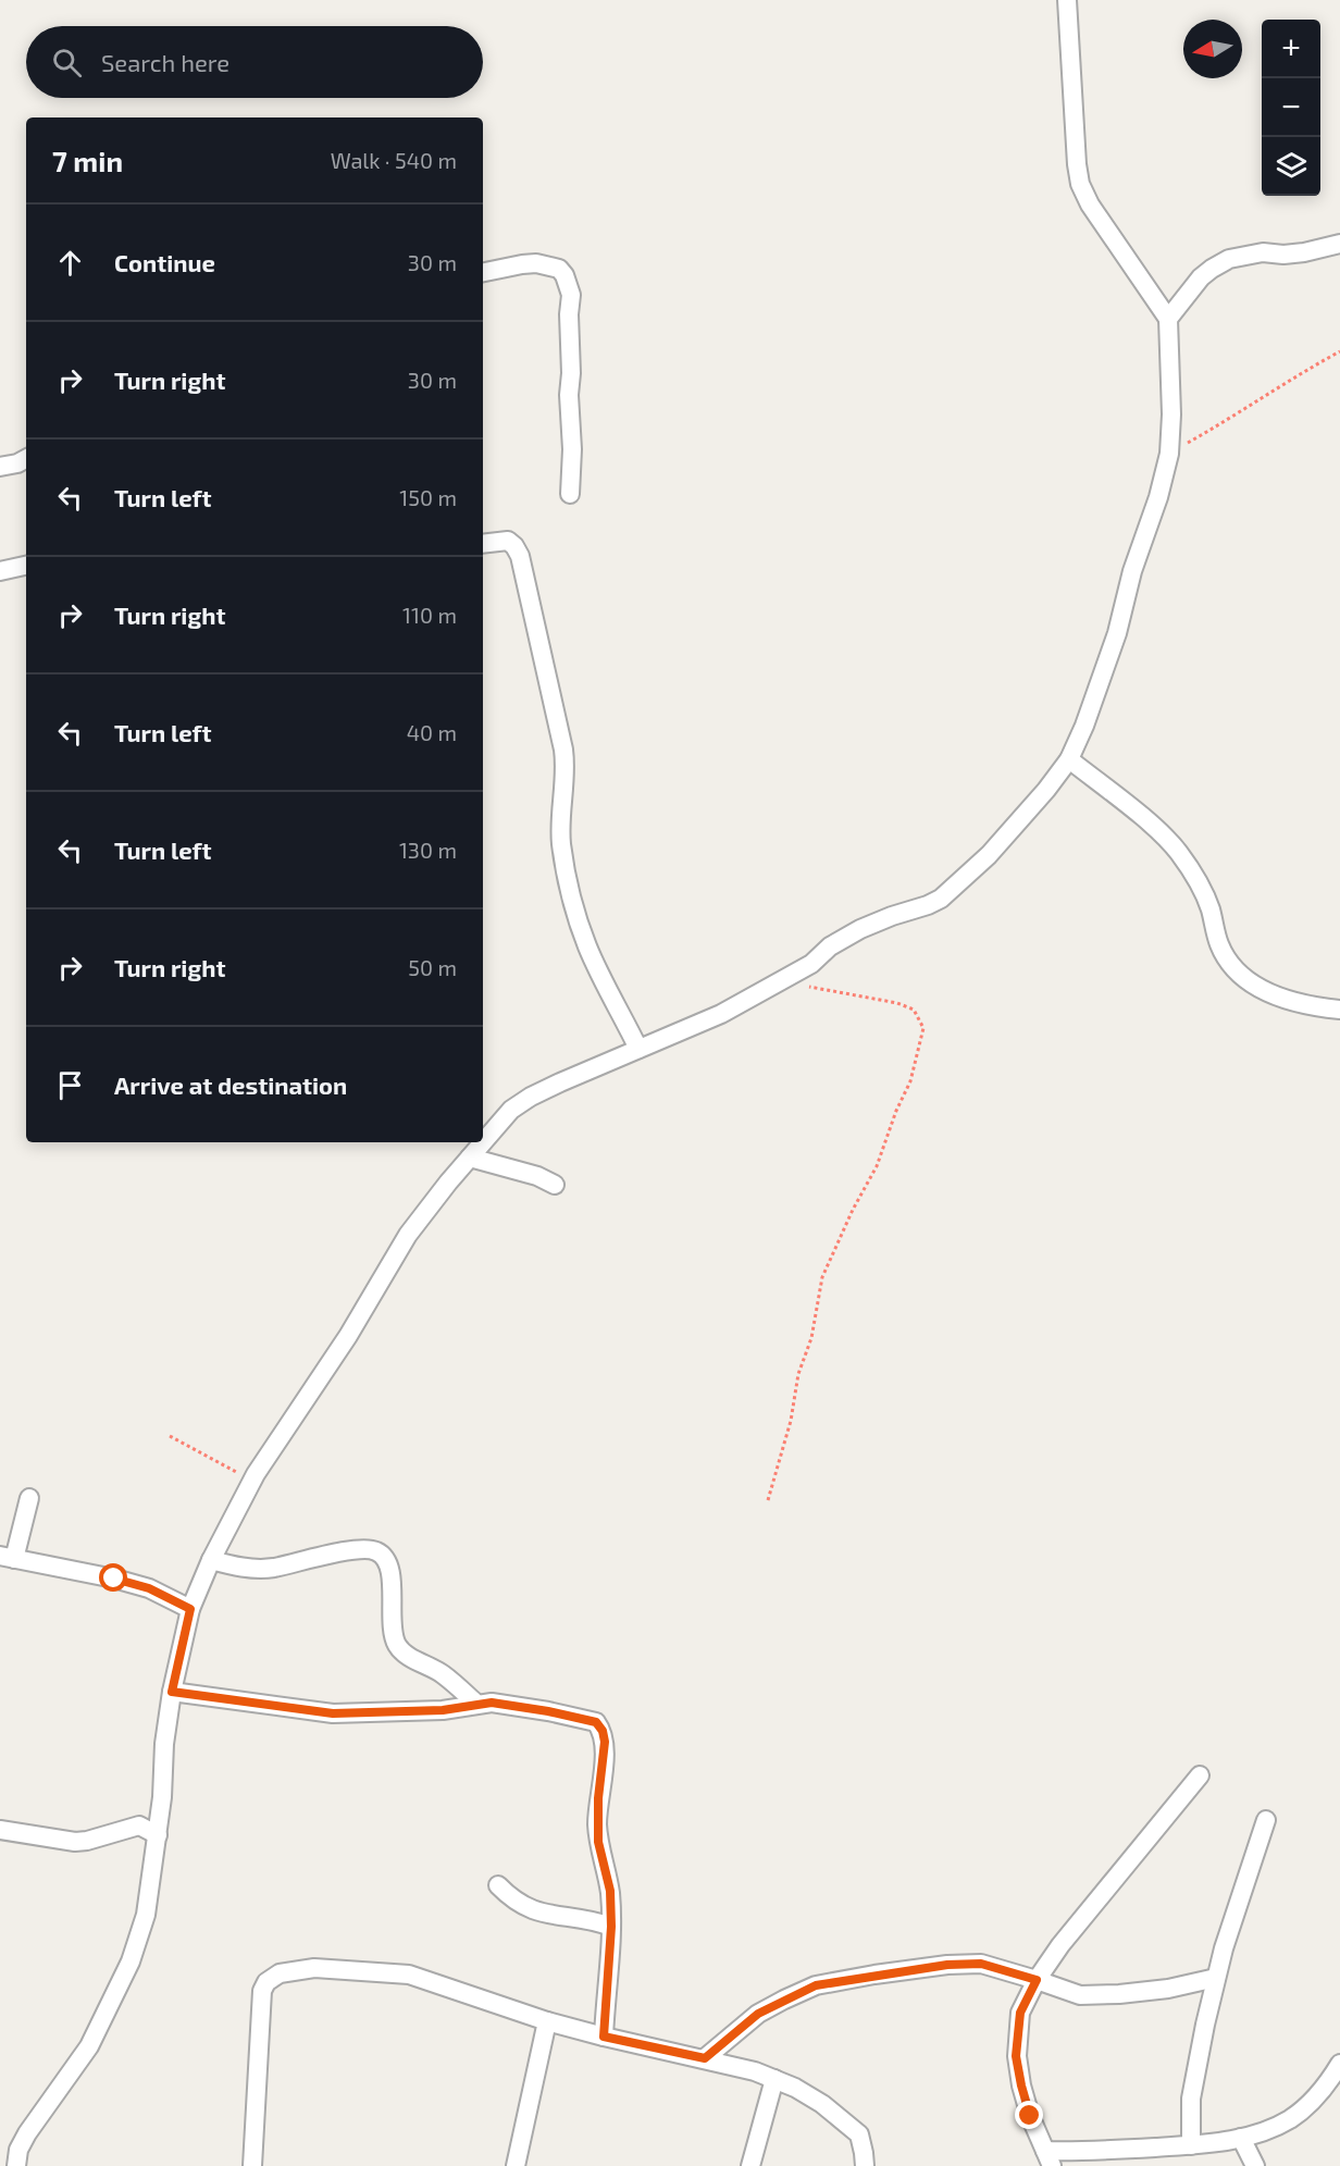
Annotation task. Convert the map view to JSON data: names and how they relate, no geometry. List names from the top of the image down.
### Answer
{
  "north": "left",
  "page": {
    "map_buttons": ["+", "−"],
    "search": "Search here",
    "heading": ["7 min", "Walk · 540 m"],
    "list": [
      ["Continue", "30 m"],
      ["Turn right", "30 m"],
      ["Turn left", "150 m"],
      ["Turn right", "110 m"],
      ["Turn left", "40 m"],
      ["Turn left", "130 m"],
      ["Turn right", "50 m"],
      "Arrive at destination"
    ]
  }
}
